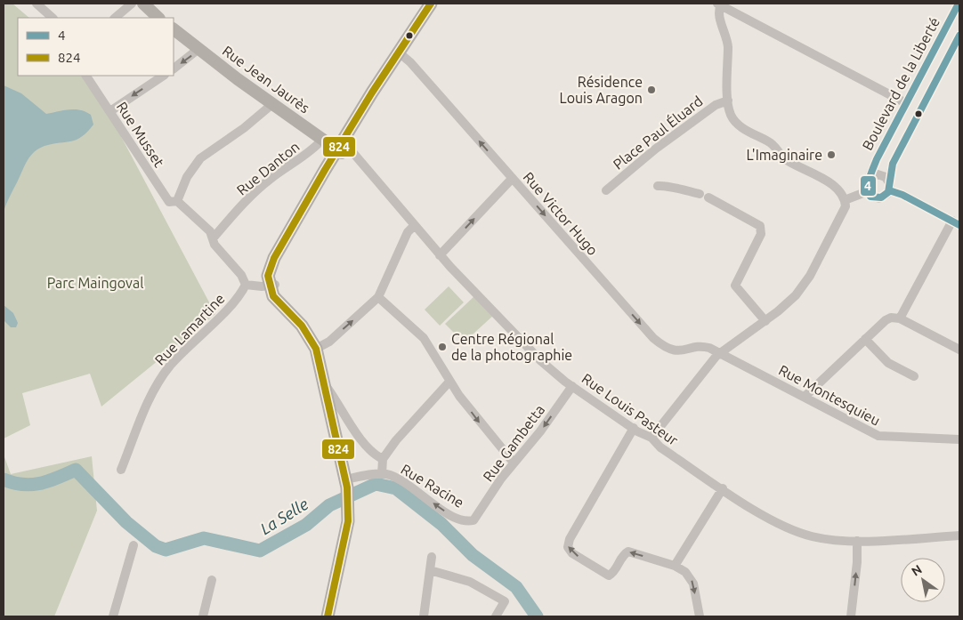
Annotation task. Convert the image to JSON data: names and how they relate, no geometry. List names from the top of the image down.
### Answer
{
  "streets": {
    "street": [
      "Rue Jean Jaurès",
      "Boulevard de la Liberté",
      "Place Paul Éluard",
      "Rue Musset",
      "Rue Danton",
      "Rue Victor Hugo",
      "Rue Lamartine",
      "Rue Montesquieu",
      "Rue Louis Pasteur",
      "Rue Gambetta",
      "Rue Racine"
    ]
  },
  "crossings": [
    ["Rue Jean Jaurès", "Rue Danton"],
    ["Rue Jean Jaurès", "Rue Louis Pasteur"],
    ["Rue Victor Hugo", "Rue Montesquieu"],
    ["Rue Louis Pasteur", "Rue Gambetta"],
    ["Rue Gambetta", "Rue Racine"]
  ],
  "one_way": ["Rue Gambetta", "Rue Racine"],
  "water": ["La Selle"],
  "parks": ["Parc Maingoval"],
  "places": ["Résidence Louis Aragon", "L'Imaginaire", "Centre Régional de la photographie"],
  "lines": ["transit line 4", "transit line 824"],
  "legend": ["4", "824"],
  "north": "top left"
}
